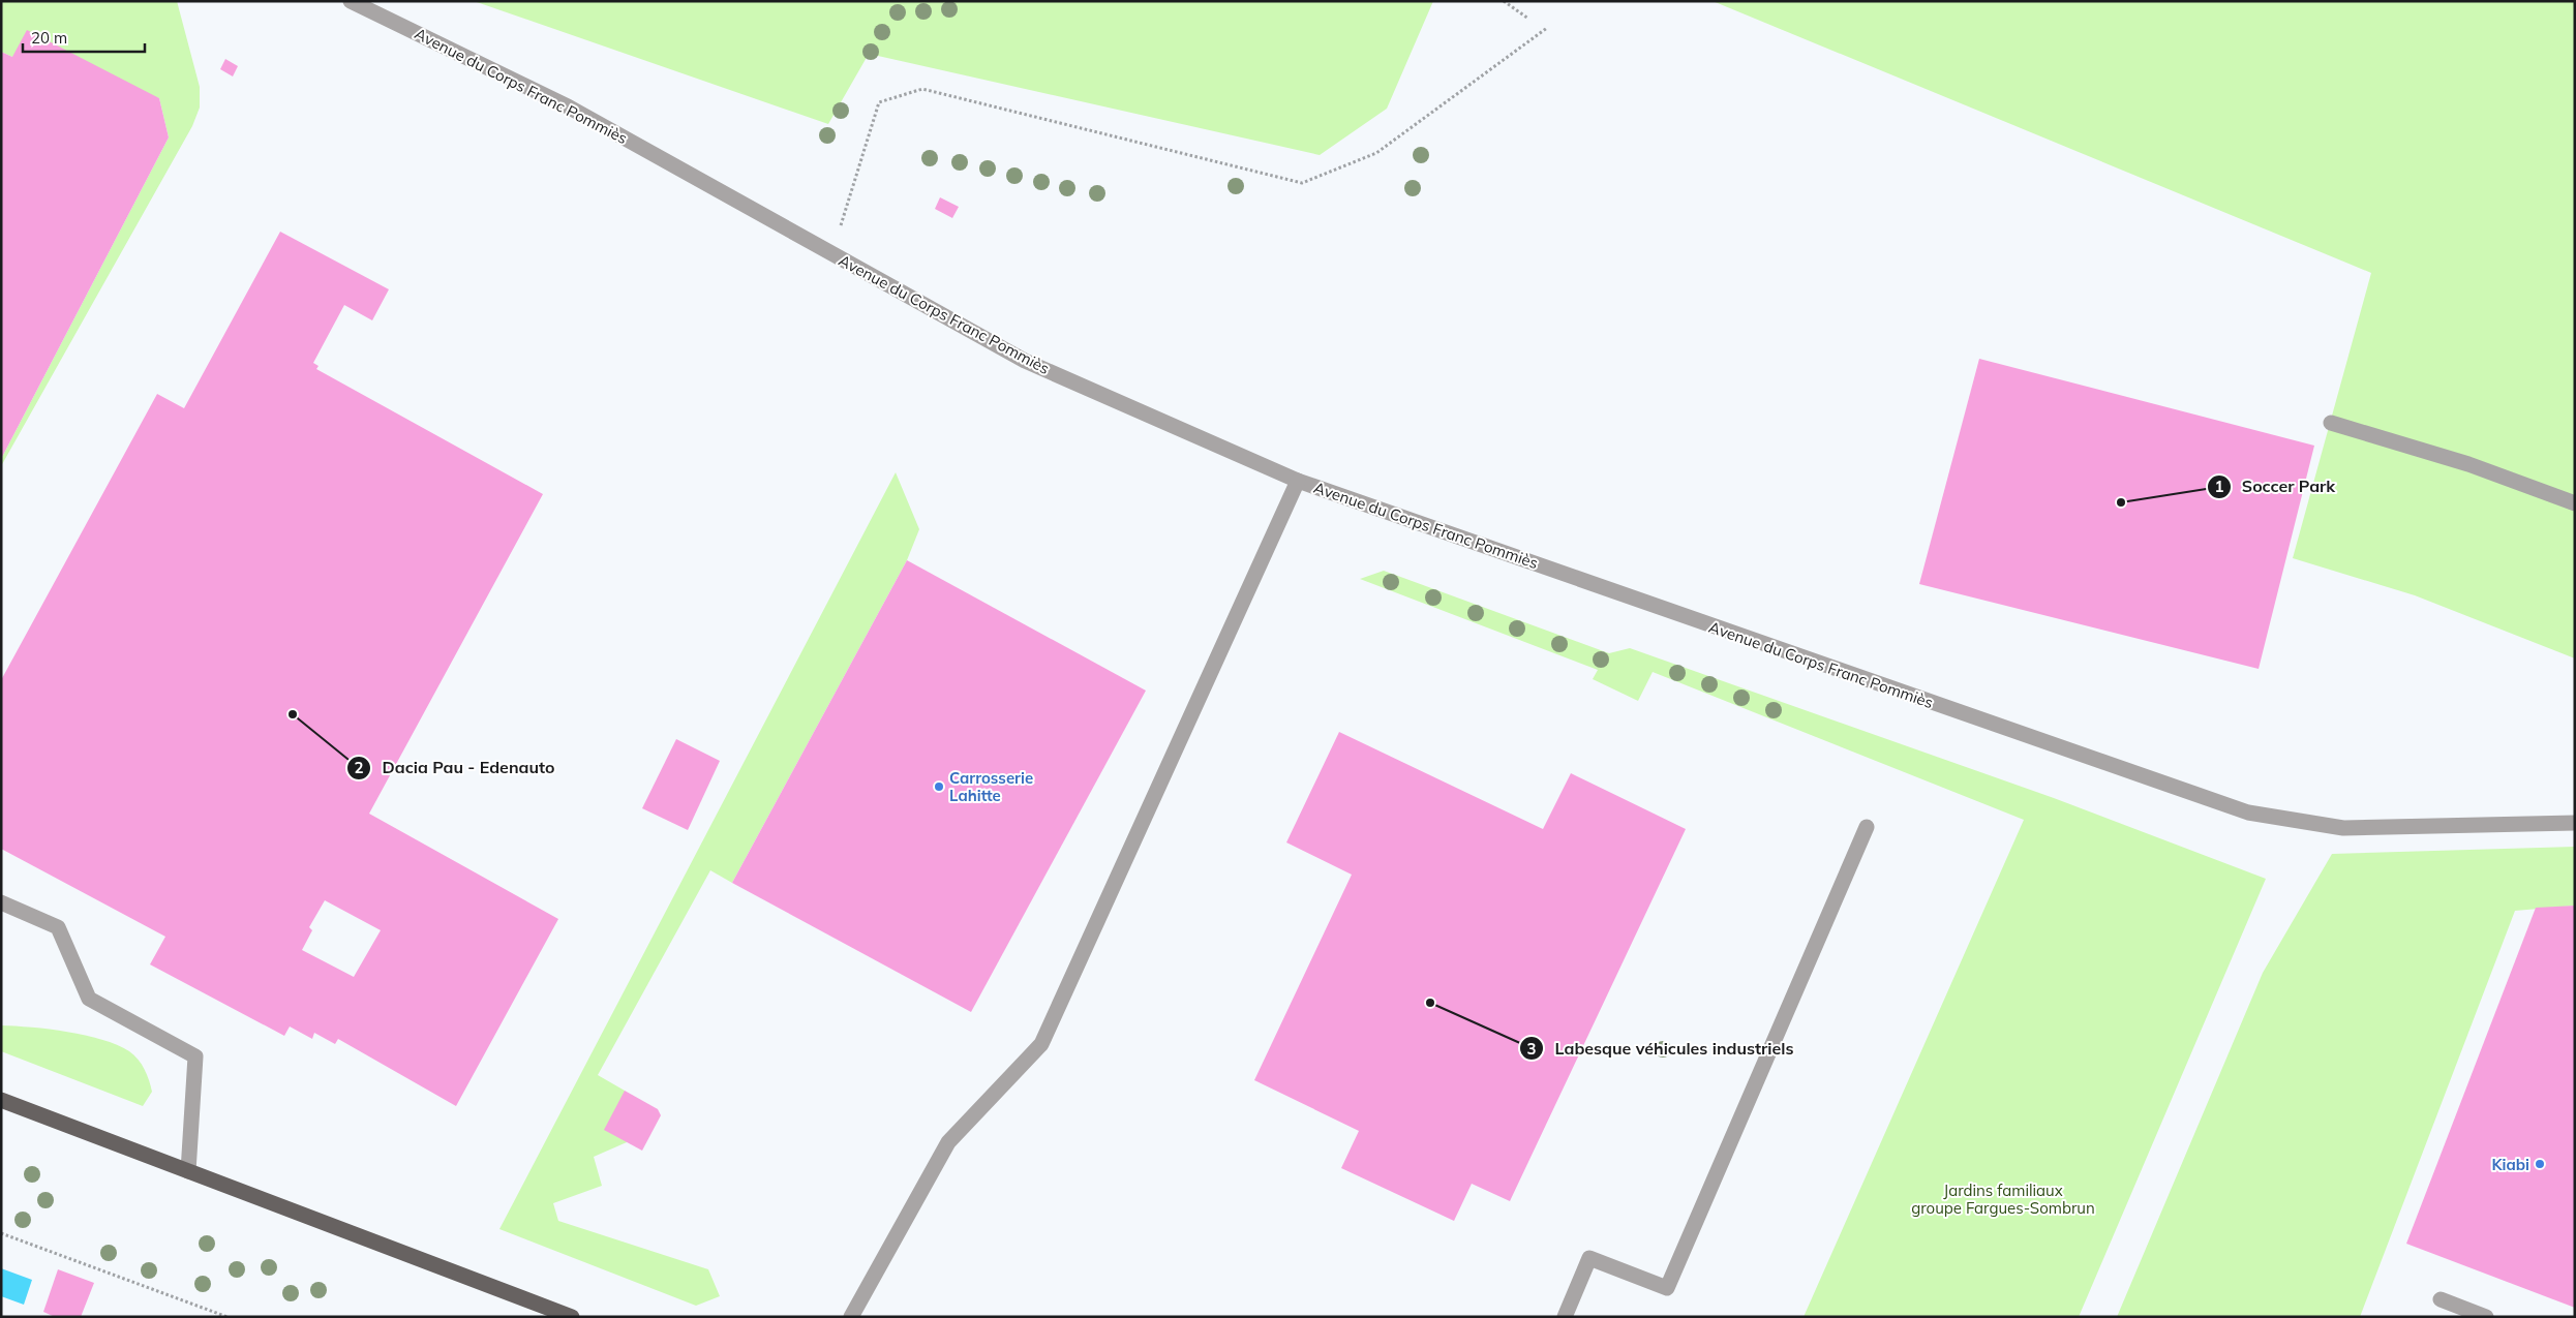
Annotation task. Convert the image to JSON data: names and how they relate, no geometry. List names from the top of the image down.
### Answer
{
  "streets": {
    "street": ["Avenue du Corps Franc Pommiès"]
  },
  "parks": ["Jardins familiaux groupe Fargues-Sombrun"],
  "places": [
    "Soccer Park",
    "Dacia Pau - Edenauto",
    "Carrosserie Lahitte",
    "Labesque véhicules industriels",
    "Kiabi"
  ],
  "scale_bar": "20 m"
}
